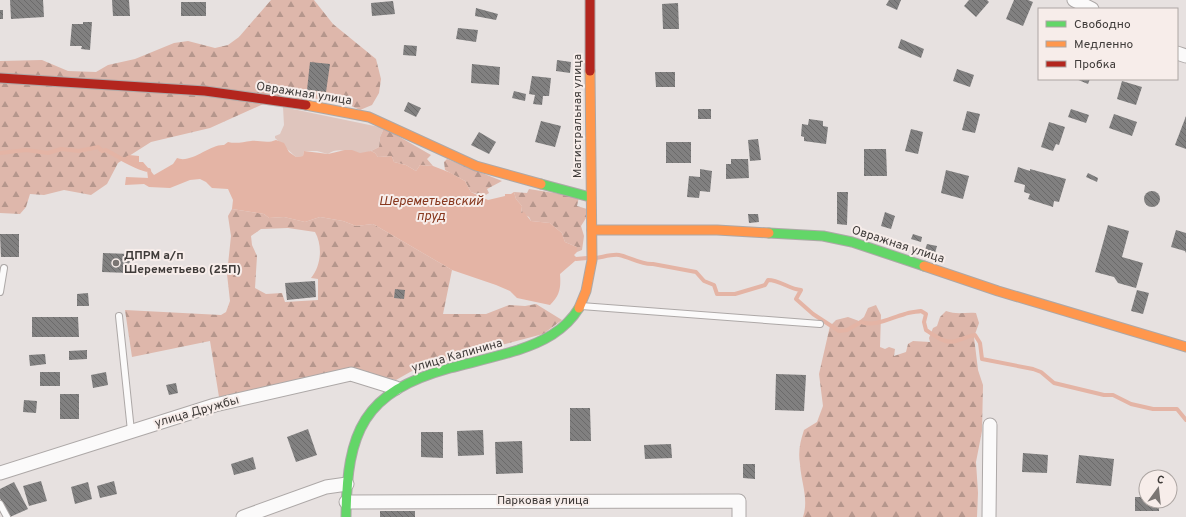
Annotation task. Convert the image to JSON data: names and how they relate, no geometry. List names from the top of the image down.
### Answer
{
  "streets": {
    "street": [
      "Овражная улица",
      "Магистральная улица",
      "улица Калинина",
      "улица Дружбы",
      "Парковая улица"
    ]
  },
  "crossings": [
    ["Овражная улица", "Магистральная улица"],
    ["Овражная улица", "улица Калинина"],
    ["Магистральная улица", "улица Калинина"],
    ["улица Калинина", "улица Дружбы"],
    ["улица Калинина", "Парковая улица"]
  ],
  "water": ["Шереметьевский пруд"],
  "places": ["ДПРМ а/п Шереметьево (25П)"],
  "legend": ["Свободно", "Медленно", "Пробка"],
  "north": "top"
}
